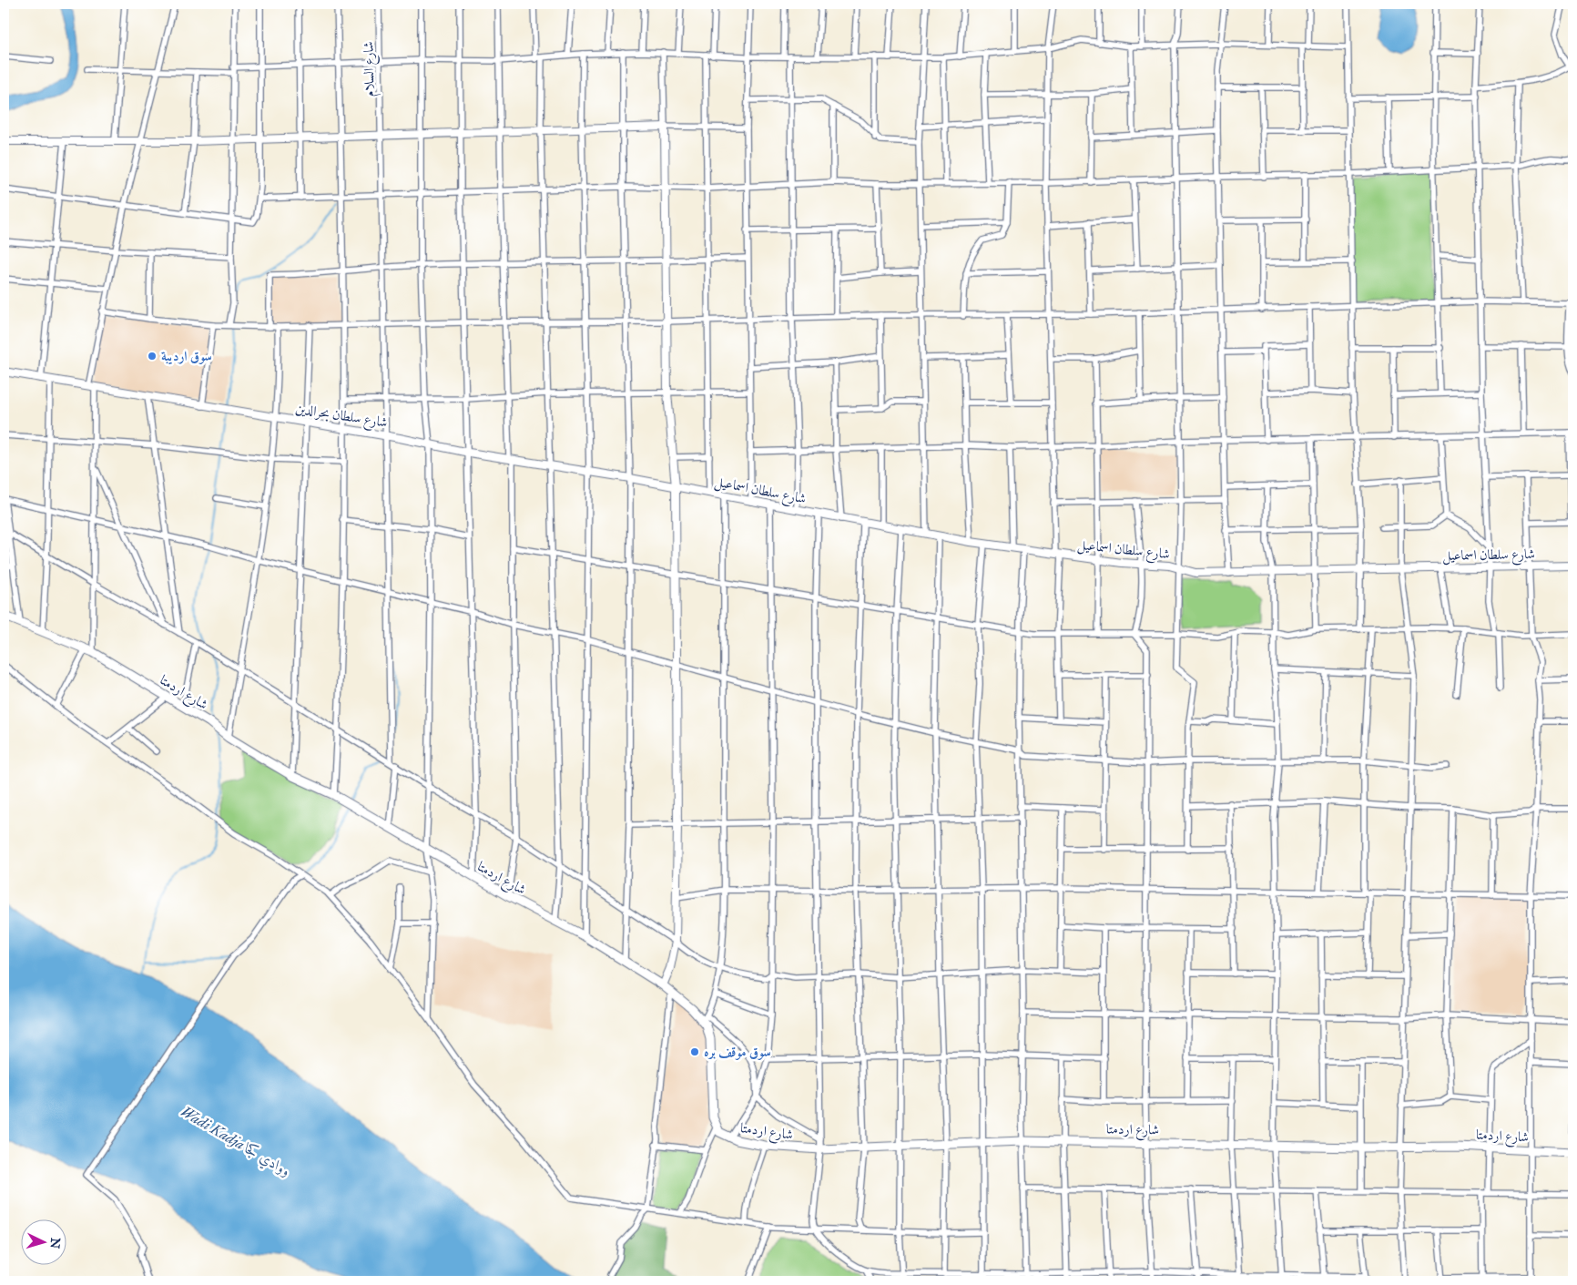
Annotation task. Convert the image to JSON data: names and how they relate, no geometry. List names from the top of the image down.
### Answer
{
  "streets": {
    "main road": ["شارع اردمتا"],
    "street": ["شارع السلام", "شارع سلطان بحرالدين", "شارع سلطان اسماعيل"]
  },
  "crossings": [
    ["شارع السلام", "شارع سلطان بحرالدين"],
    ["شارع السلام", "شارع اردمتا"],
    ["شارع سلطان بحرالدين", "شارع سلطان اسماعيل"]
  ],
  "water": ["Wadi Kadja ووادي كجا"],
  "places": ["سوق ارديبة", "سوق موقف بره"],
  "north": "right"
}
